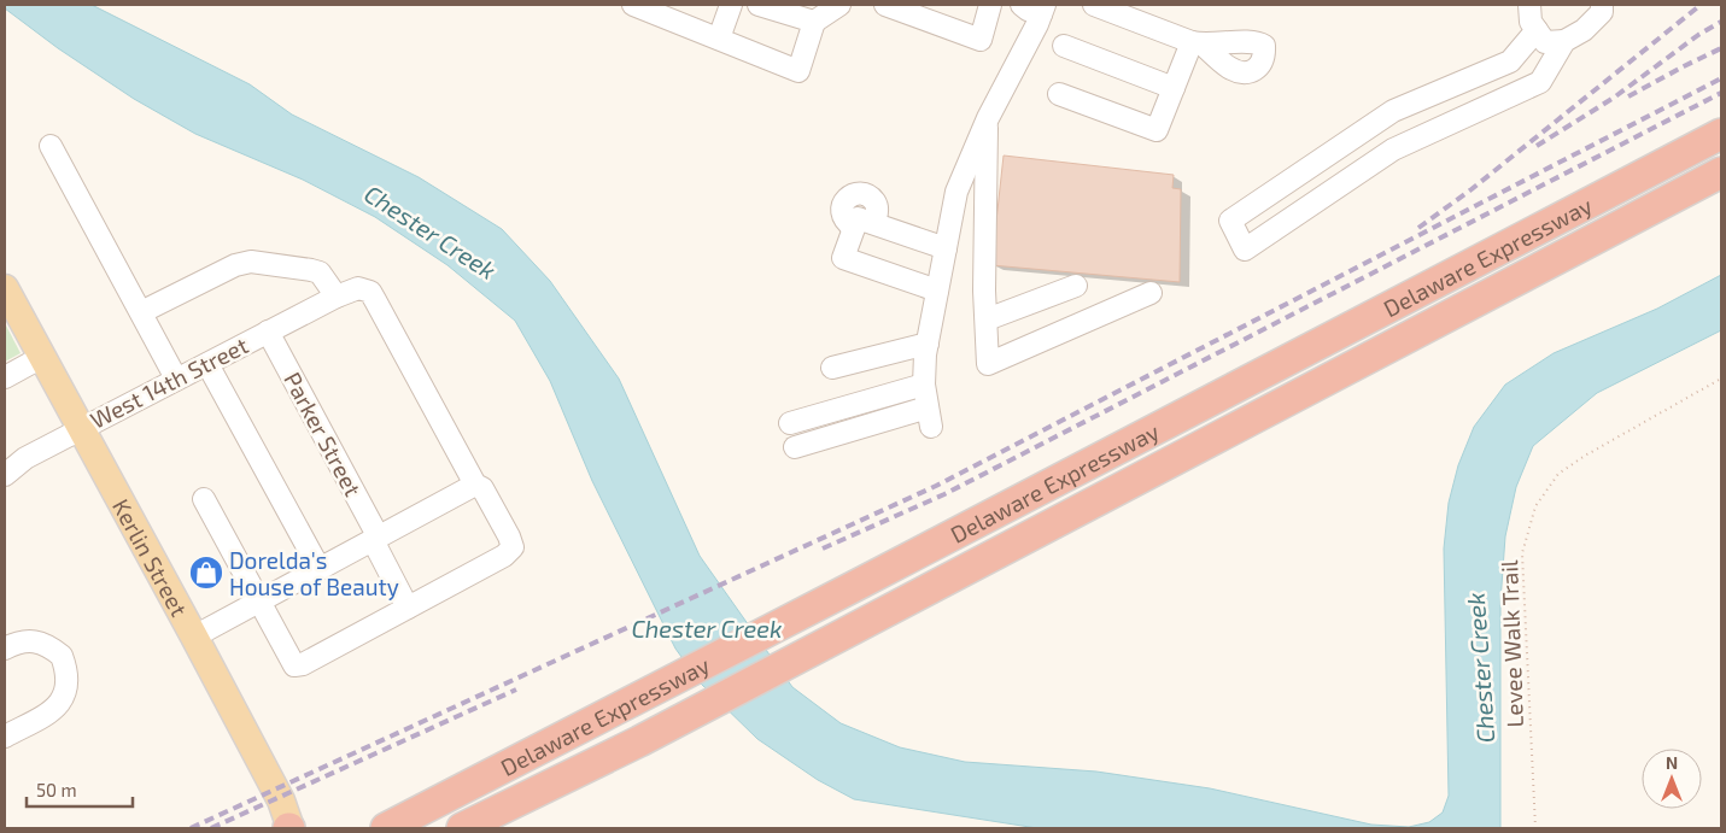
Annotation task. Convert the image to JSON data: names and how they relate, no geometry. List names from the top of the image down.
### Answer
{
  "streets": {
    "highway": ["Delaware Expressway"],
    "main road": ["Kerlin Street"],
    "street": ["West 14th Street", "Parker Street"],
    "path": ["Levee Walk Trail"]
  },
  "crossings": [
    ["West 14th Street", "Parker Street"],
    ["West 14th Street", "Kerlin Street"]
  ],
  "water": ["Chester Creek"],
  "places": {
    "shop": ["Dorelda's House of Beauty"]
  },
  "scale_bar": "50 m",
  "north": "top"
}
